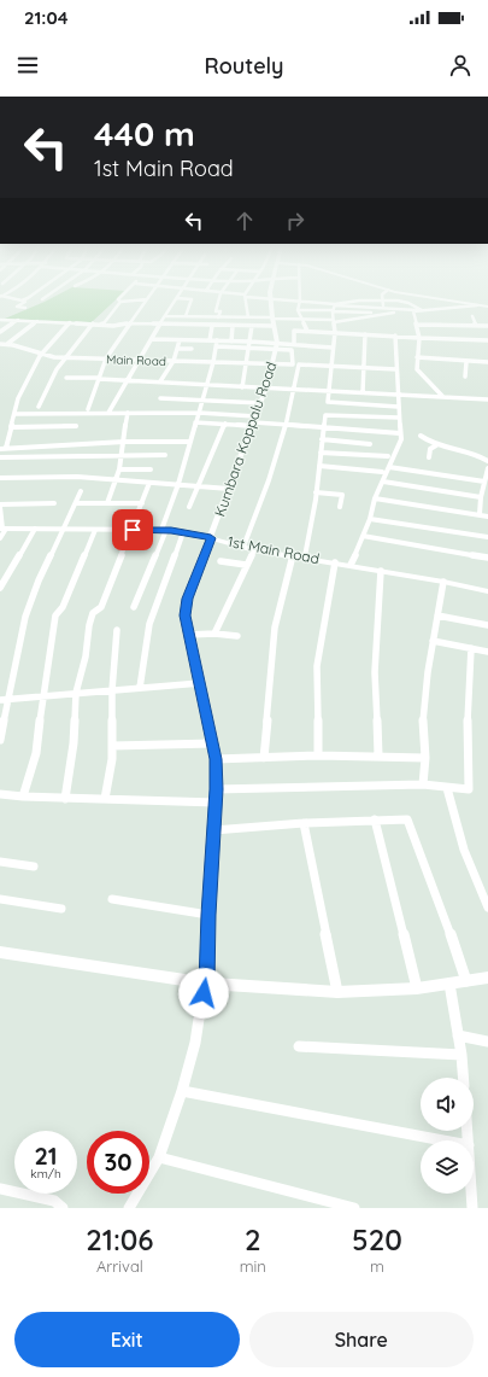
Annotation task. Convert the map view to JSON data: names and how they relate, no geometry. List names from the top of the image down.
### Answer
{
  "streets": {
    "street": ["Main Road", "Kumbara Koppalu Road", "1st Main Road"]
  },
  "crossings": [
    ["Main Road", "Kumbara Koppalu Road"],
    ["Kumbara Koppalu Road", "1st Main Road"]
  ],
  "page": {
    "status": "21:04",
    "header": "Routely",
    "turn": ["440 m", "1st Main Road"],
    "speed": "21 km/h",
    "limit": "30",
    "eta": [
      "21:06",
      "Arrival",
      "2",
      "min",
      "520",
      "m"
    ],
    "buttons": ["Exit", "Share"]
  }
}
